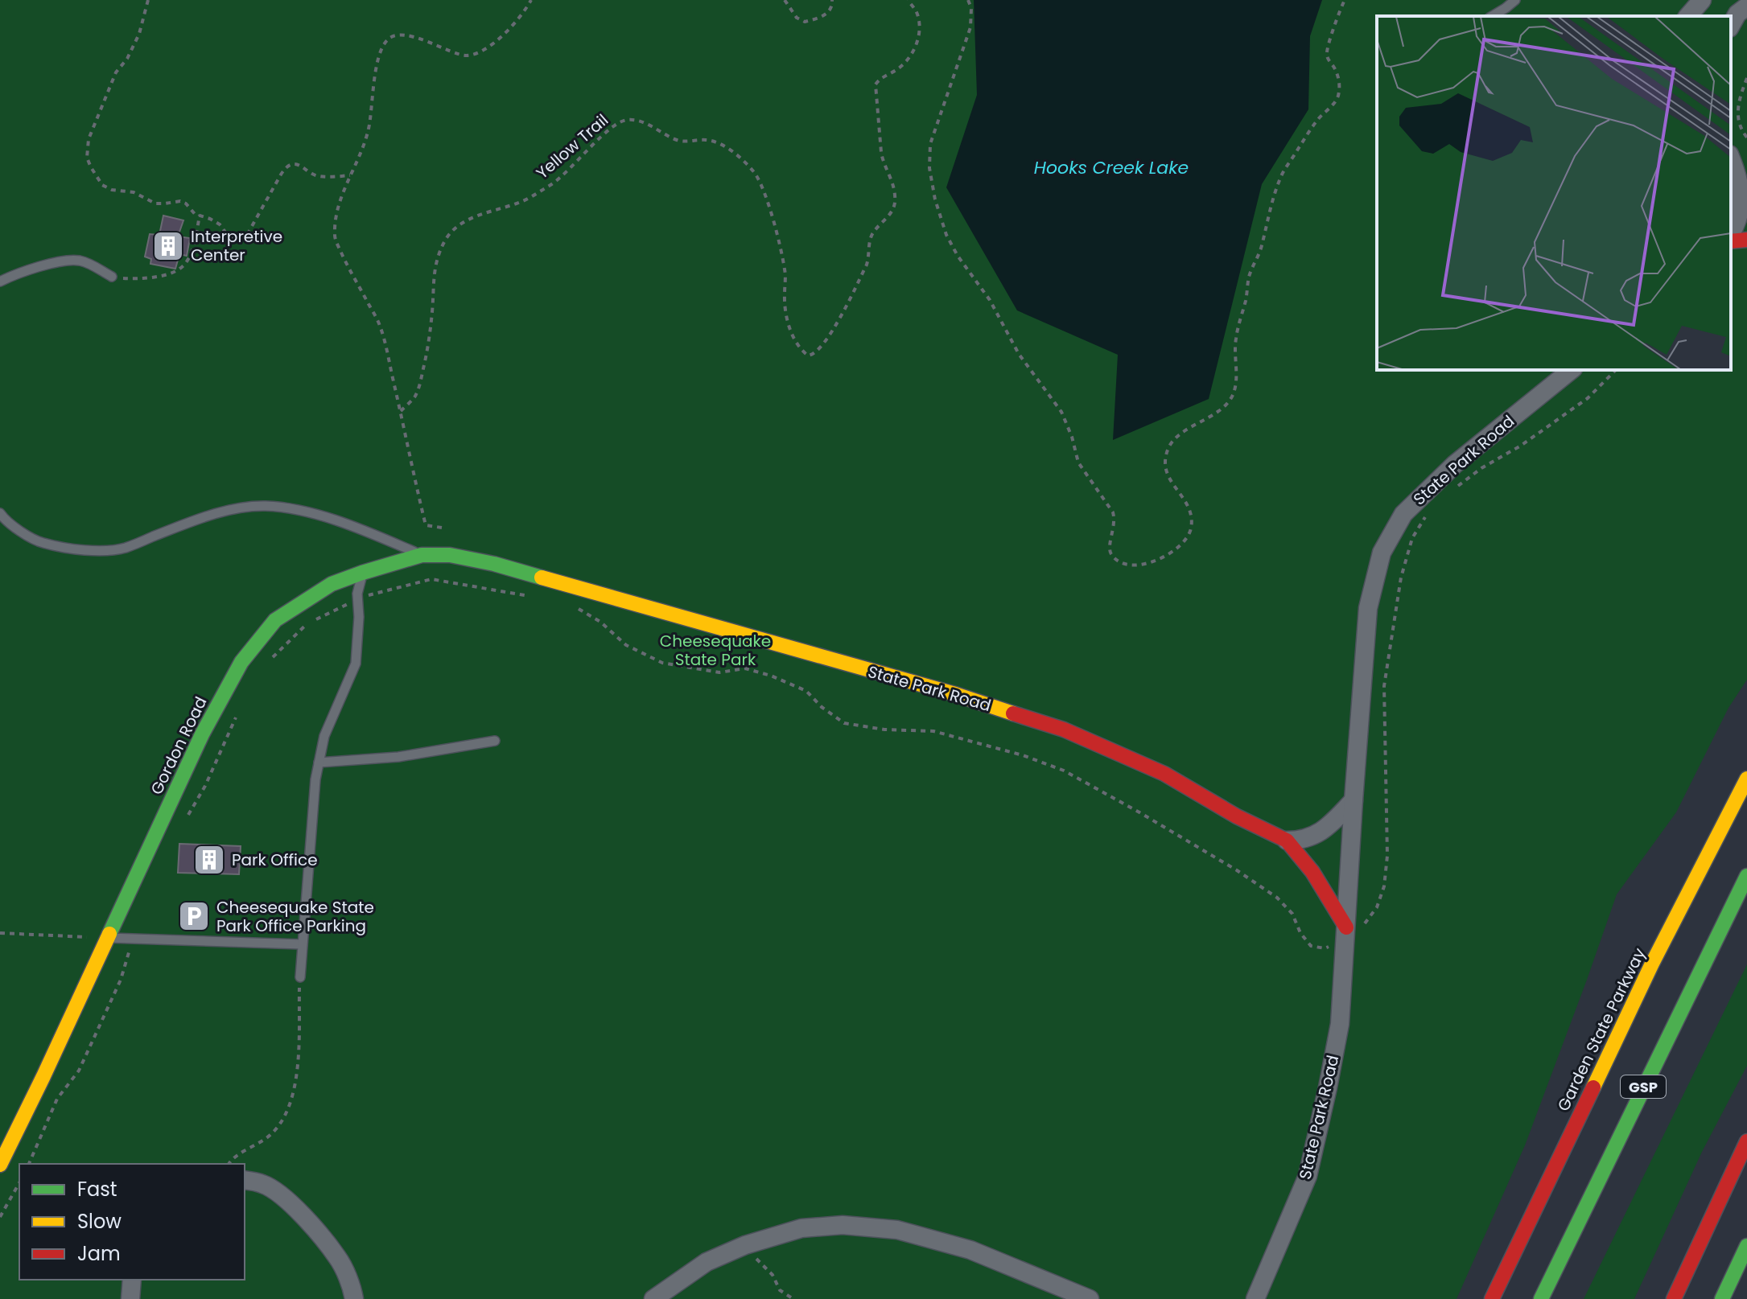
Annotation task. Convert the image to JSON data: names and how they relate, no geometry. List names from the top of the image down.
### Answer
{
  "streets": {
    "main road": [
      "State Park Road",
      "Gordon Road",
      "Garden State Parkway",
      "GSP"
    ],
    "path": ["Yellow Trail"]
  },
  "crossings": [
    ["State Park Road", "Gordon Road"]
  ],
  "water": ["Hooks Creek Lake"],
  "parks": ["Cheesequake State Park"],
  "places": {
    "building": ["Interpretive Center", "Park Office"],
    "parking": ["Cheesequake State Park Office Parking"]
  },
  "legend": ["Fast", "Slow", "Jam"]
}
